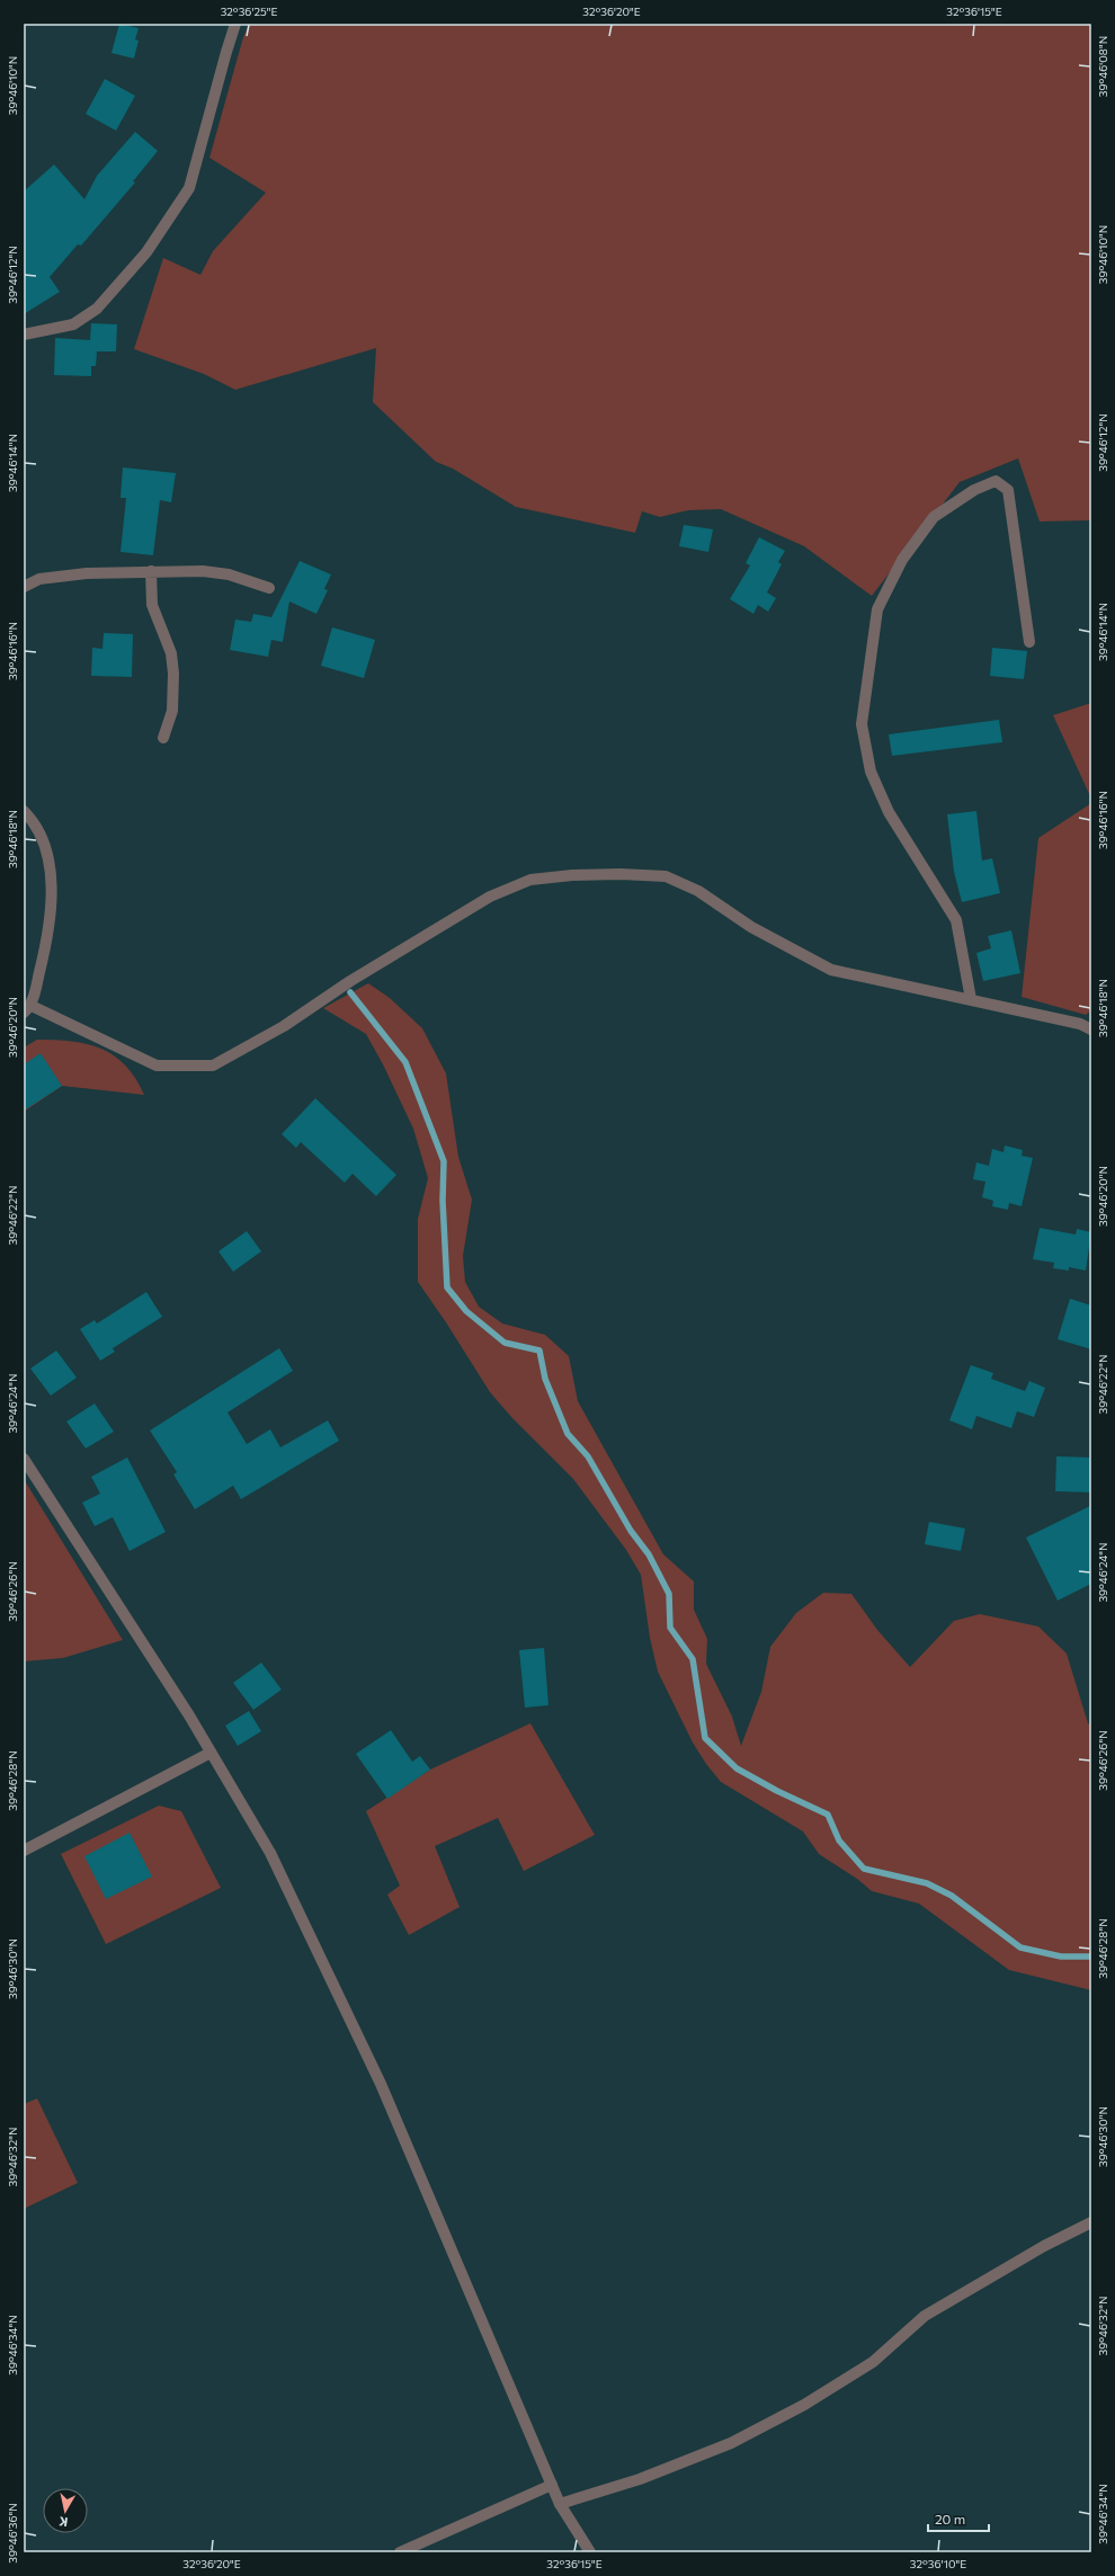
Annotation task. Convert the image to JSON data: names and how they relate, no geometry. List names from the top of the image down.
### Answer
{
  "scale_bar": "20 m",
  "north": "bottom",
  "coordinates": [
    "32°36'25\"E",
    "32°36'20\"E",
    "32°36'15\"E",
    "39°46'08\"N",
    "39°46'10\"N",
    "39°46'12\"N",
    "39°46'14\"N",
    "39°46'16\"N",
    "39°46'18\"N",
    "39°46'20\"N",
    "39°46'22\"N",
    "39°46'24\"N",
    "39°46'26\"N",
    "39°46'28\"N",
    "39°46'30\"N",
    "39°46'32\"N",
    "39°46'34\"N",
    "39°46'36\"N",
    "32°36'10\"E"
  ]
}
